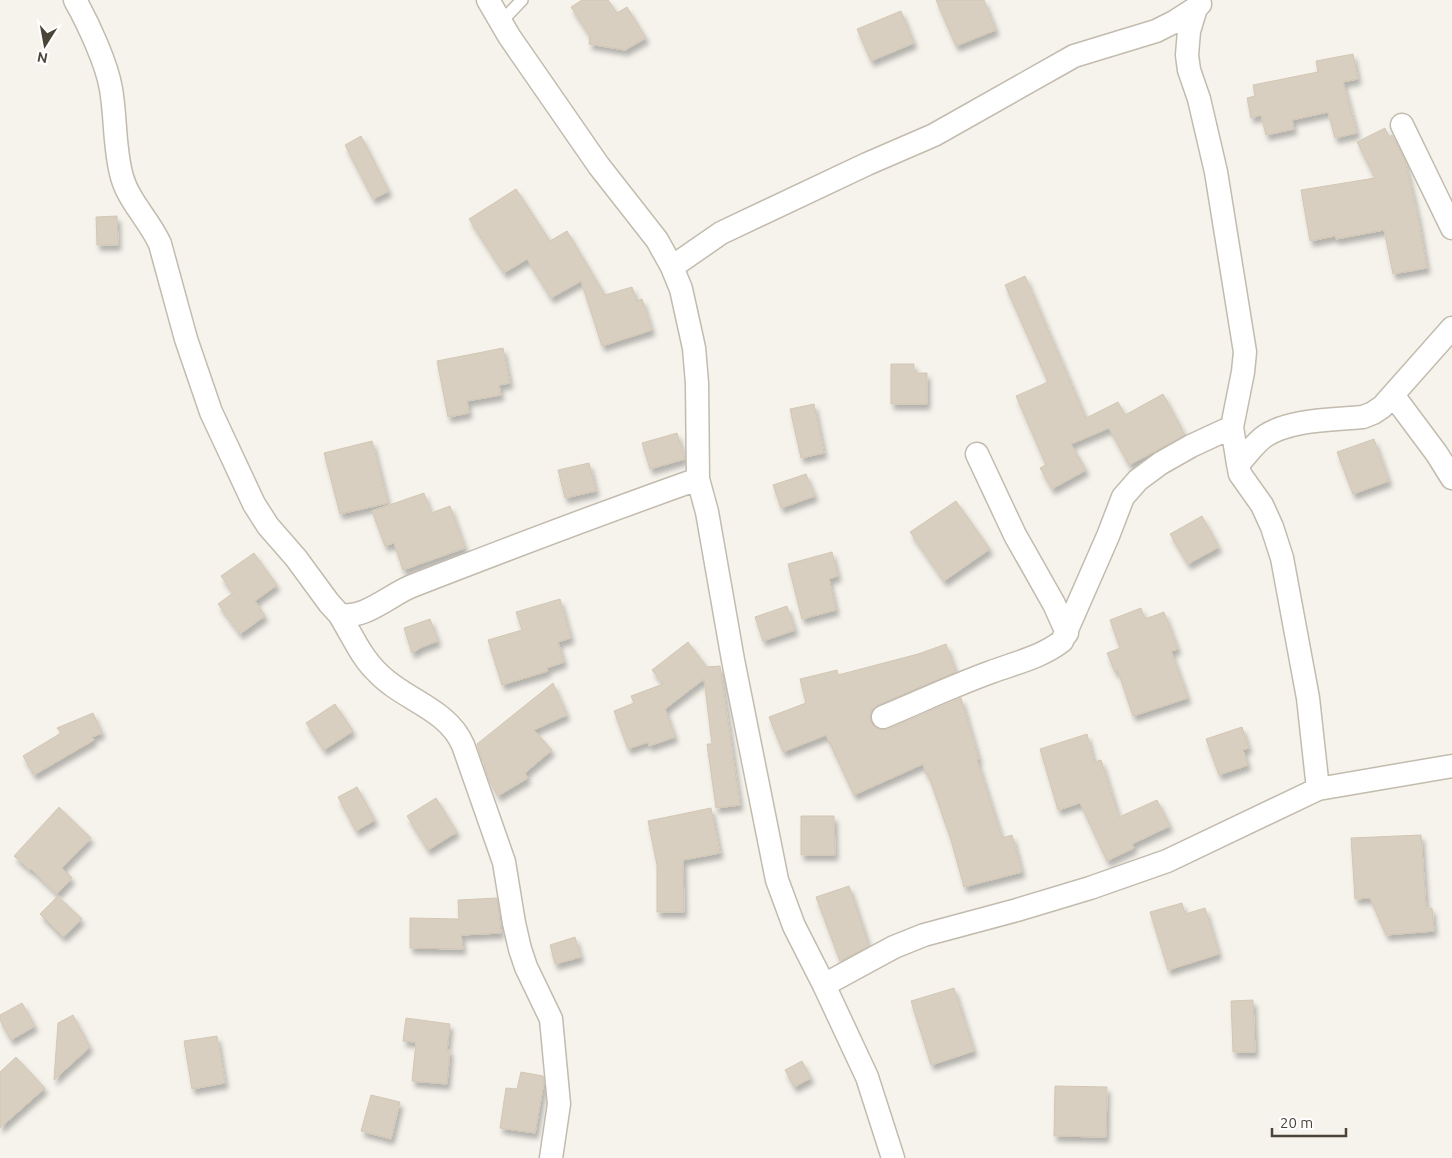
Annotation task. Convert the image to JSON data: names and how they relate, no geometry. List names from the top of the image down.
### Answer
{
  "scale_bar": "20 m",
  "north": "bottom"
}
